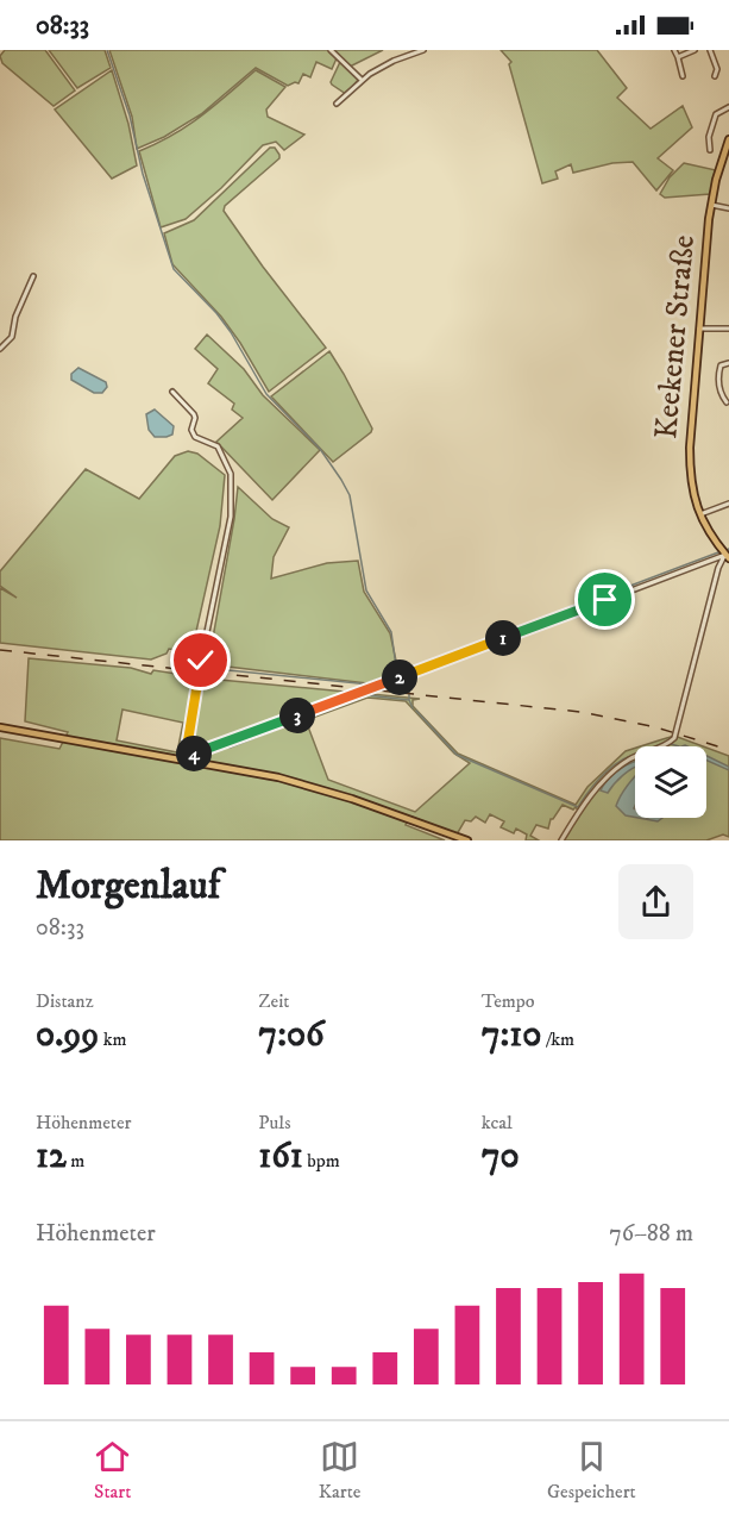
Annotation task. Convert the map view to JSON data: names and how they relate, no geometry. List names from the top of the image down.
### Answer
{
  "streets": {
    "main road": ["Keekener Straße"]
  },
  "page": {
    "status": "08:33",
    "pins": [
      "1",
      "2",
      "3",
      "4"
    ],
    "heading": ["Morgenlauf", "08:33"],
    "stats": [
      ["Distanz", "0.99 km"],
      ["Zeit", "7:06"],
      ["Tempo", "7:10 /km"],
      ["Höhenmeter", "12 m"],
      ["Puls", "161 bpm"],
      ["kcal", "70"]
    ],
    "chart": ["Höhenmeter", "76–88 m"],
    "tabs": ["Start", "Karte", "Gespeichert"]
  }
}
